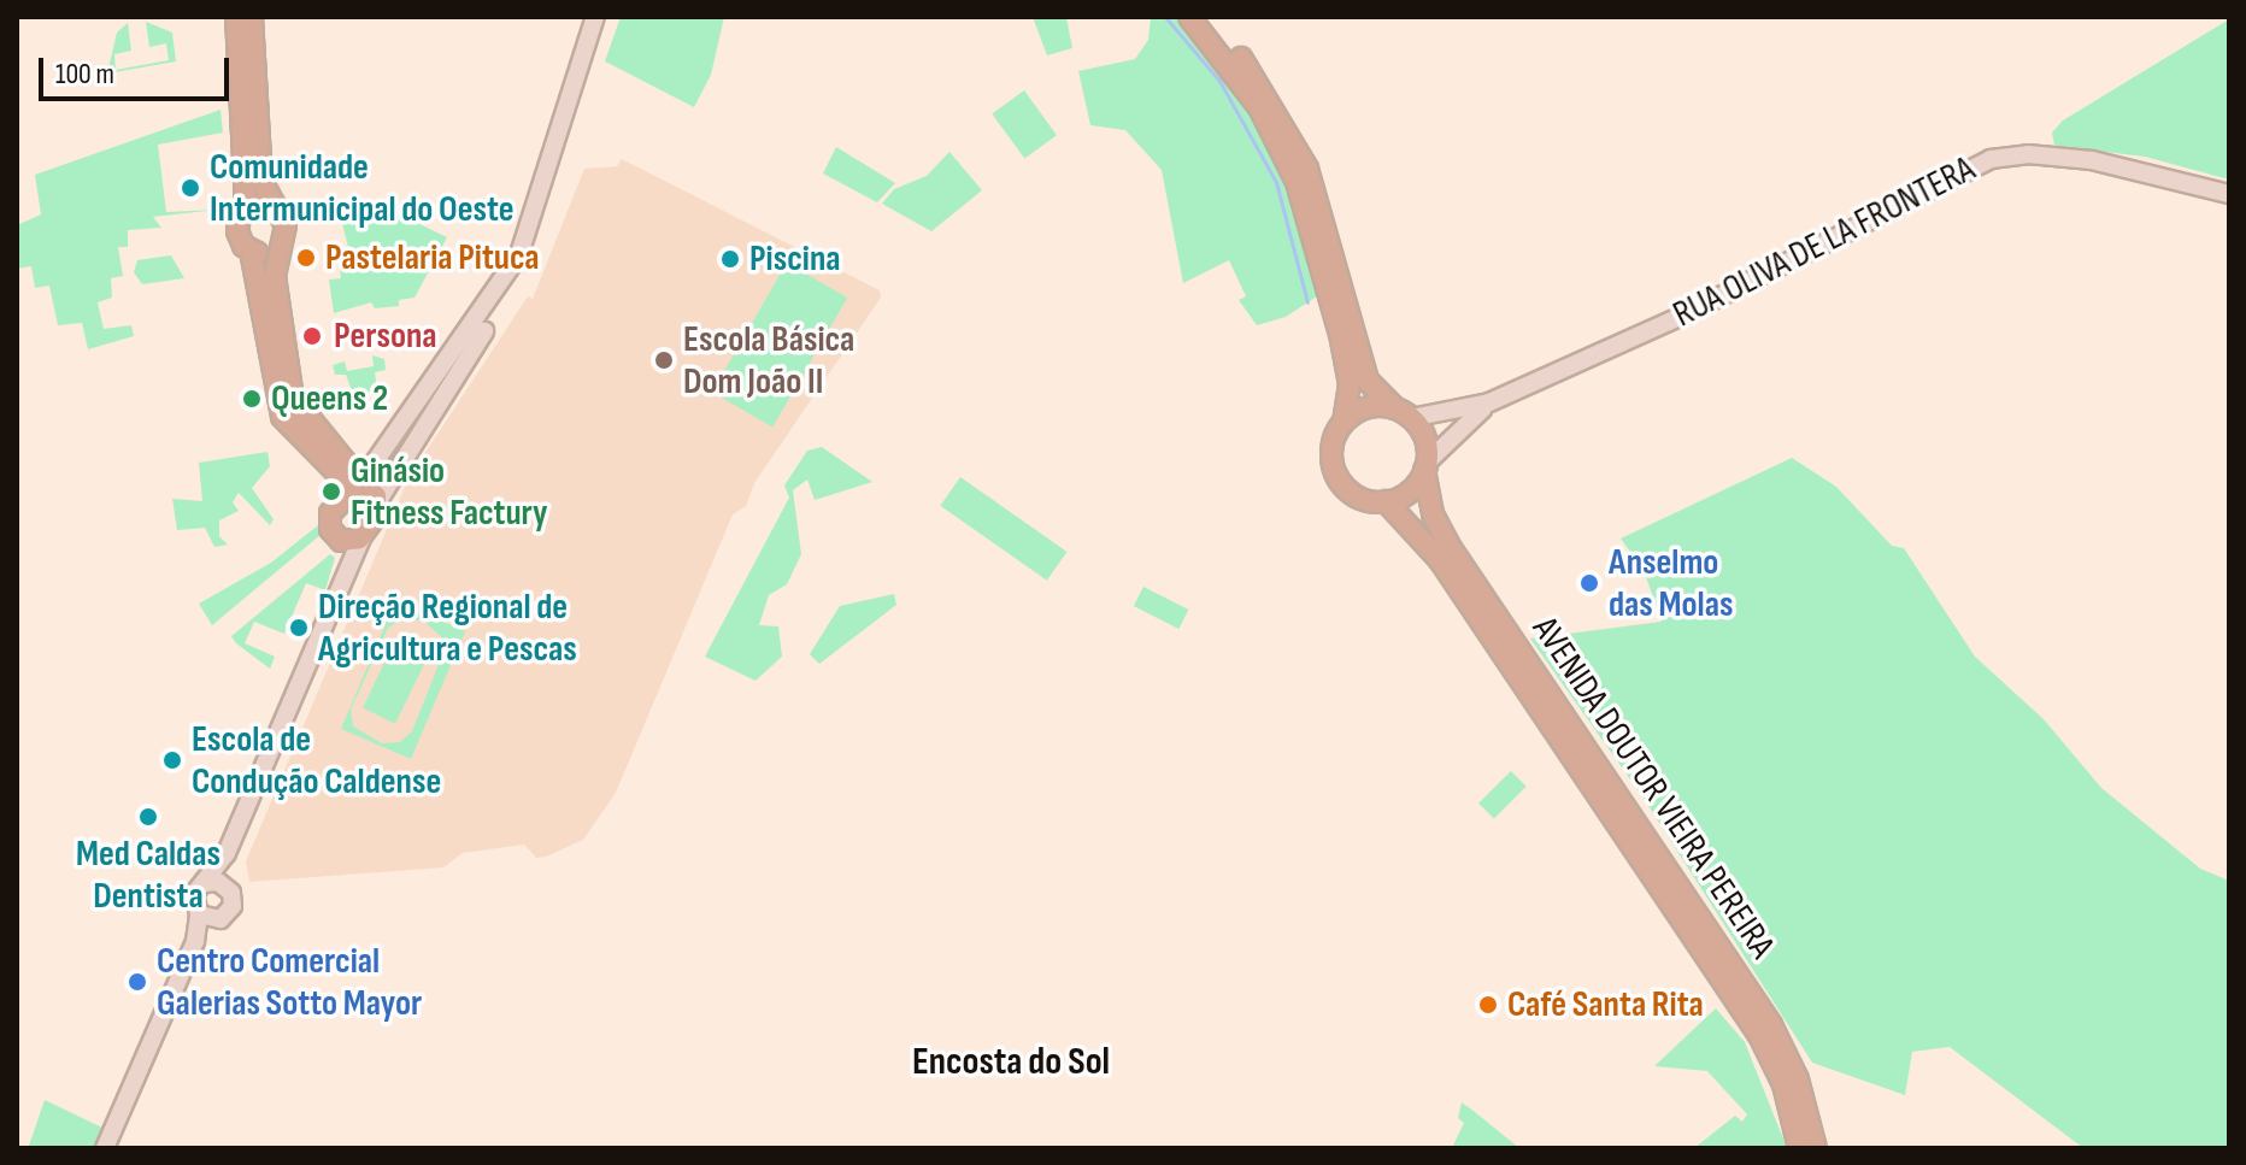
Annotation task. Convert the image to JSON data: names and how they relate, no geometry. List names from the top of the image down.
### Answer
{
  "streets": {
    "main road": ["RUA OLIVA DE LA FRONTERA", "AVENIDA DOUTOR VIEIRA PEREIRA"]
  },
  "crossings": [
    ["RUA OLIVA DE LA FRONTERA", "AVENIDA DOUTOR VIEIRA PEREIRA"]
  ],
  "districts": ["Encosta do Sol"],
  "places": [
    "Comunidade Intermunicipal do Oeste",
    "Pastelaria Pituca",
    "Piscina",
    "Persona",
    "Escola Básica Dom João II",
    "Queens 2",
    "Ginásio Fitness Factury",
    "Anselmo das Molas",
    "Direção Regional de Agricultura e Pescas",
    "Escola de Condução Caldense",
    "Med Caldas Dentista",
    "Centro Comercial Galerias Sotto Mayor",
    "Café Santa Rita"
  ],
  "scale_bar": "100 m"
}
